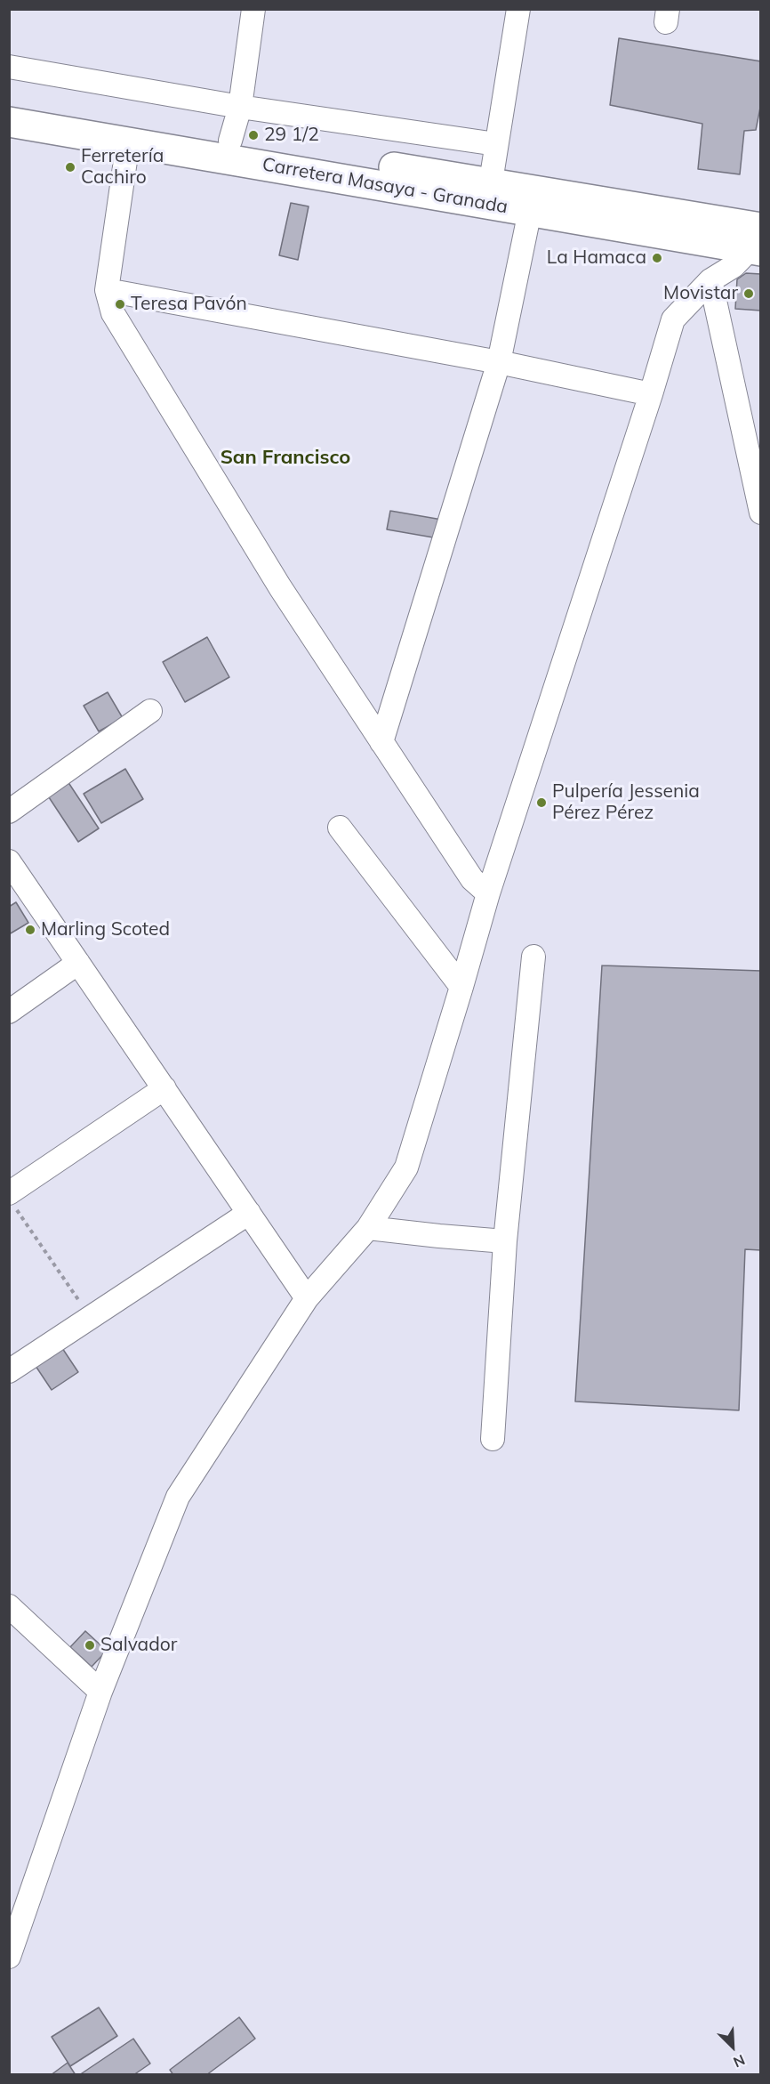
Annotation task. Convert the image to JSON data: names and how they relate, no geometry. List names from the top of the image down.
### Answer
{
  "streets": {
    "highway": ["Carretera Masaya - Granada"]
  },
  "districts": ["San Francisco"],
  "places": [
    "29 1/2",
    "Ferretería Cachiro",
    "La Hamaca",
    "Movistar",
    "Teresa Pavón",
    "Pulpería Jessenia Pérez Pérez",
    "Marling Scoted",
    "Salvador"
  ],
  "north": "bottom right"
}
